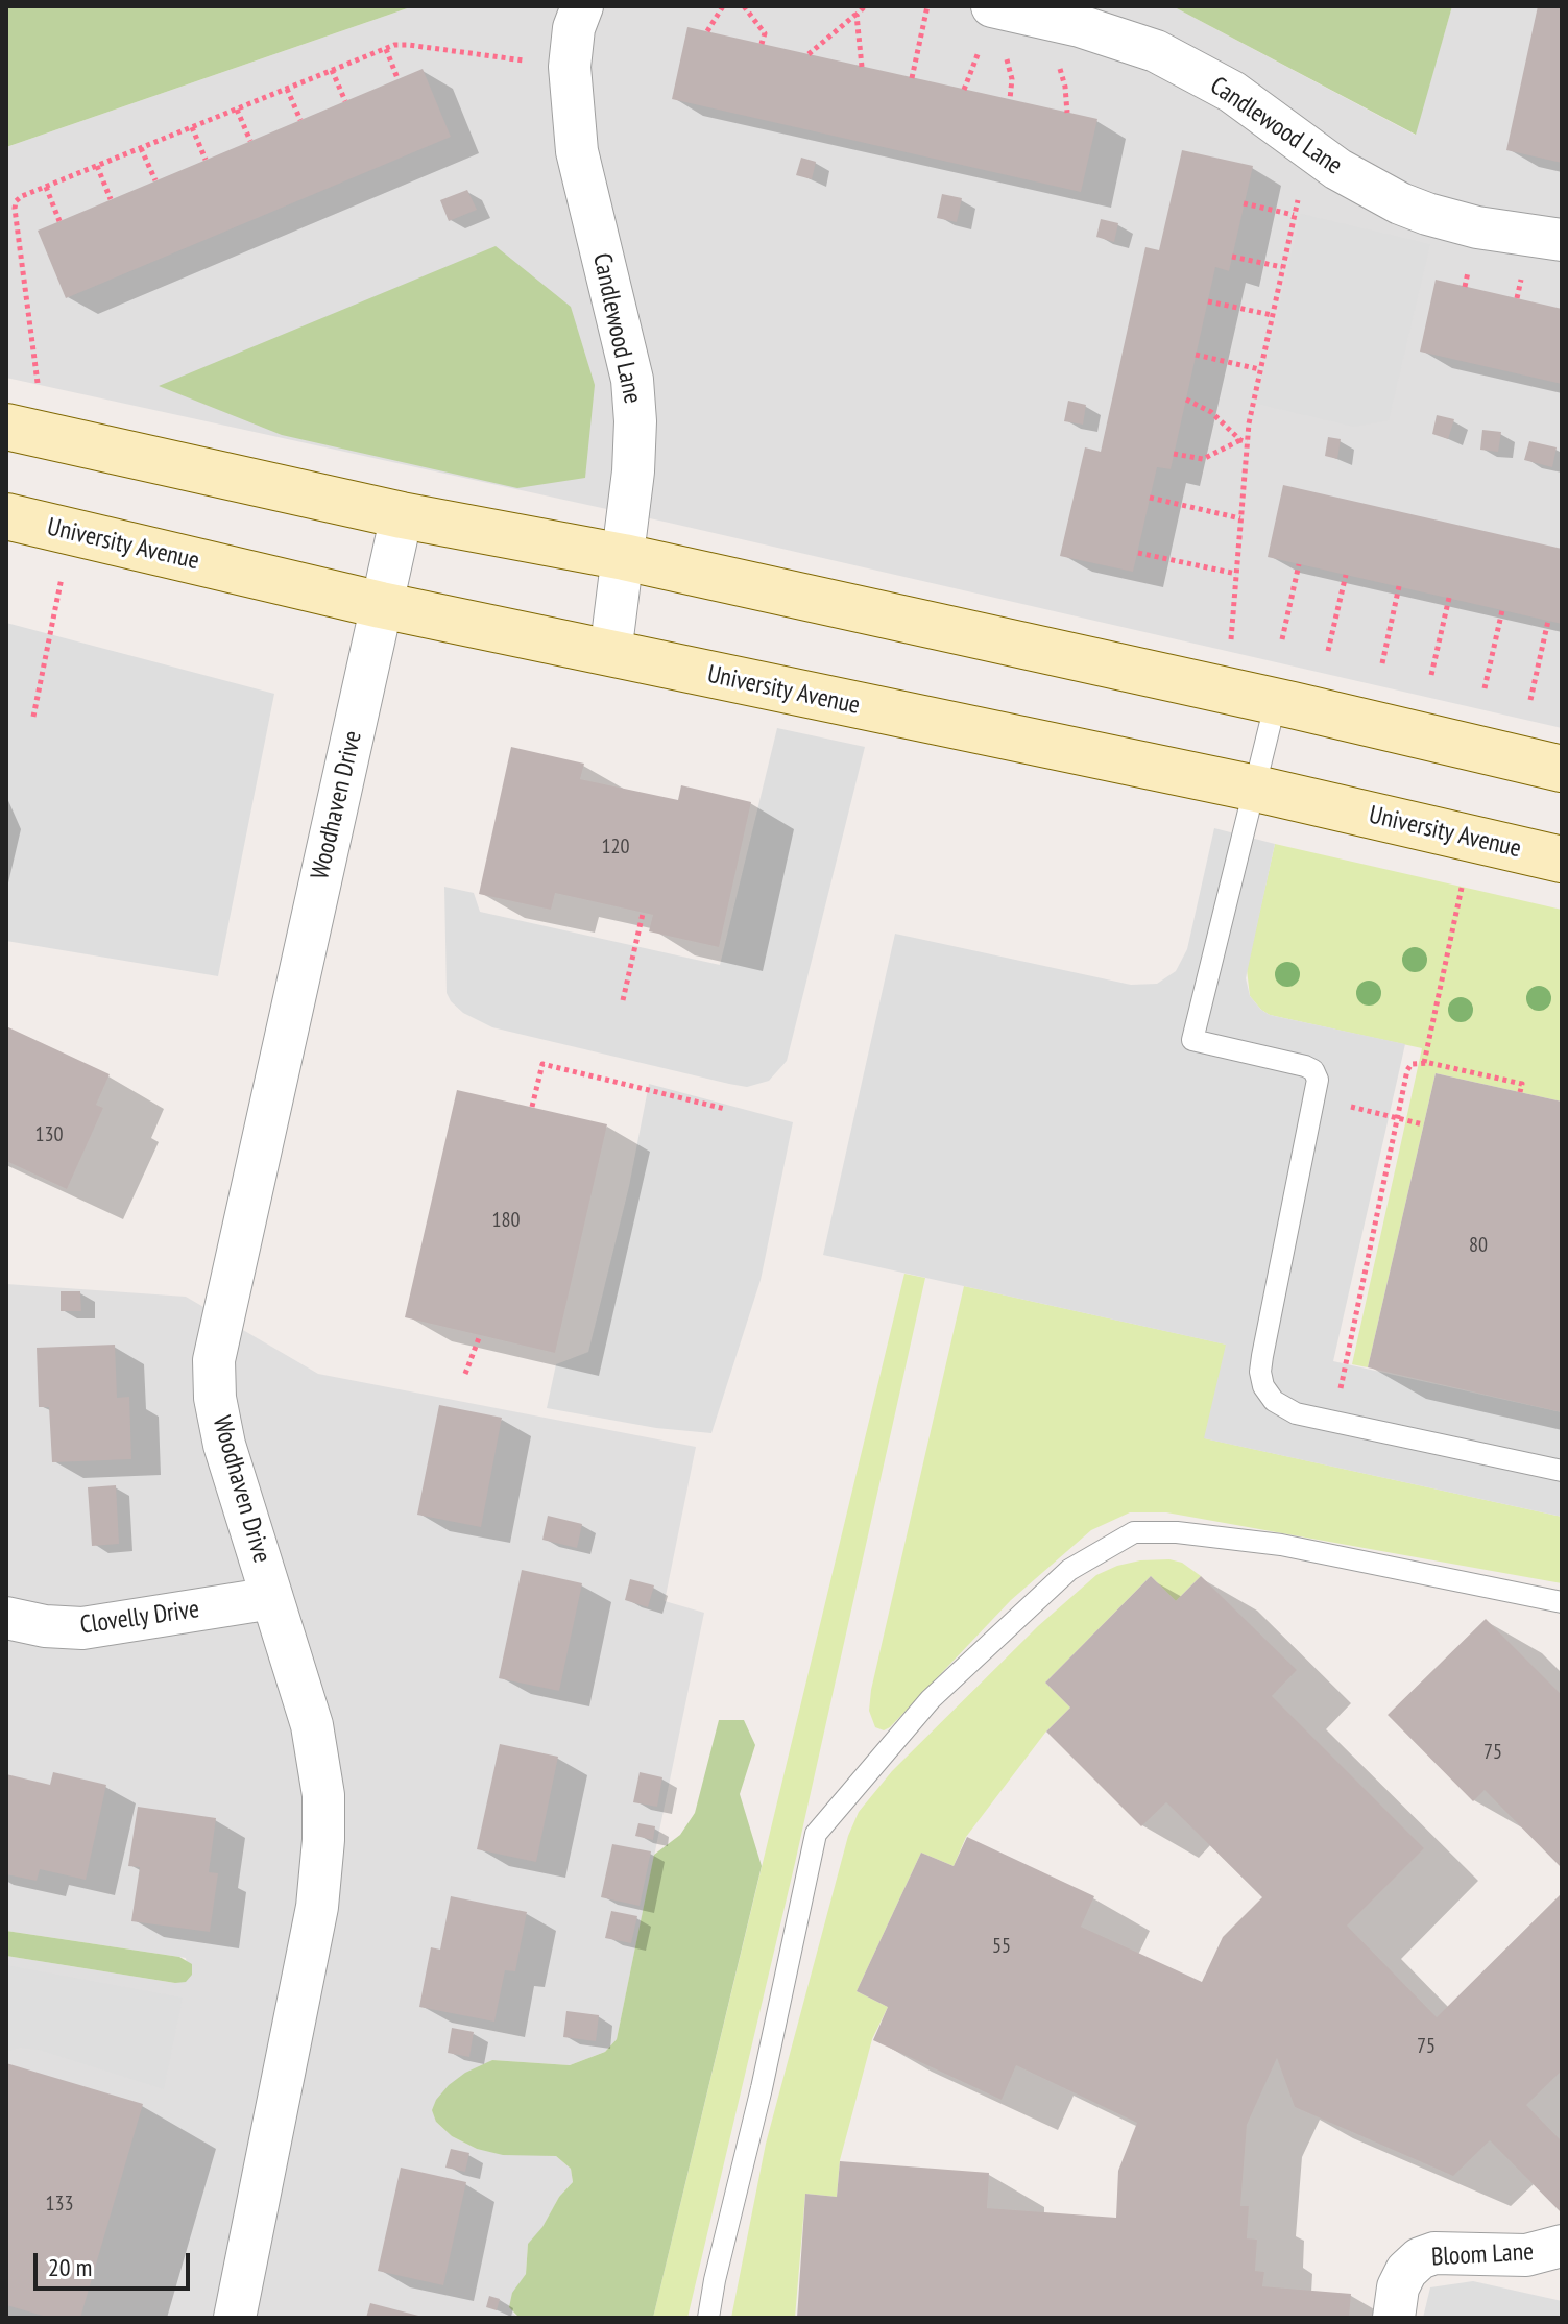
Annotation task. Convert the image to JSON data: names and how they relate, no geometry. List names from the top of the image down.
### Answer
{
  "streets": {
    "main road": ["University Avenue"],
    "street": [
      "Candlewood Lane",
      "Woodhaven Drive",
      "Clovelly Drive",
      "Bloom Lane"
    ]
  },
  "crossings": [
    ["Candlewood Lane", "University Avenue"],
    ["University Avenue", "Woodhaven Drive"],
    ["Woodhaven Drive", "Clovelly Drive"]
  ],
  "house_numbers": [
    "120",
    "130",
    "180",
    "80",
    "75",
    "55",
    "75",
    "133"
  ],
  "scale_bar": "20 m"
}
